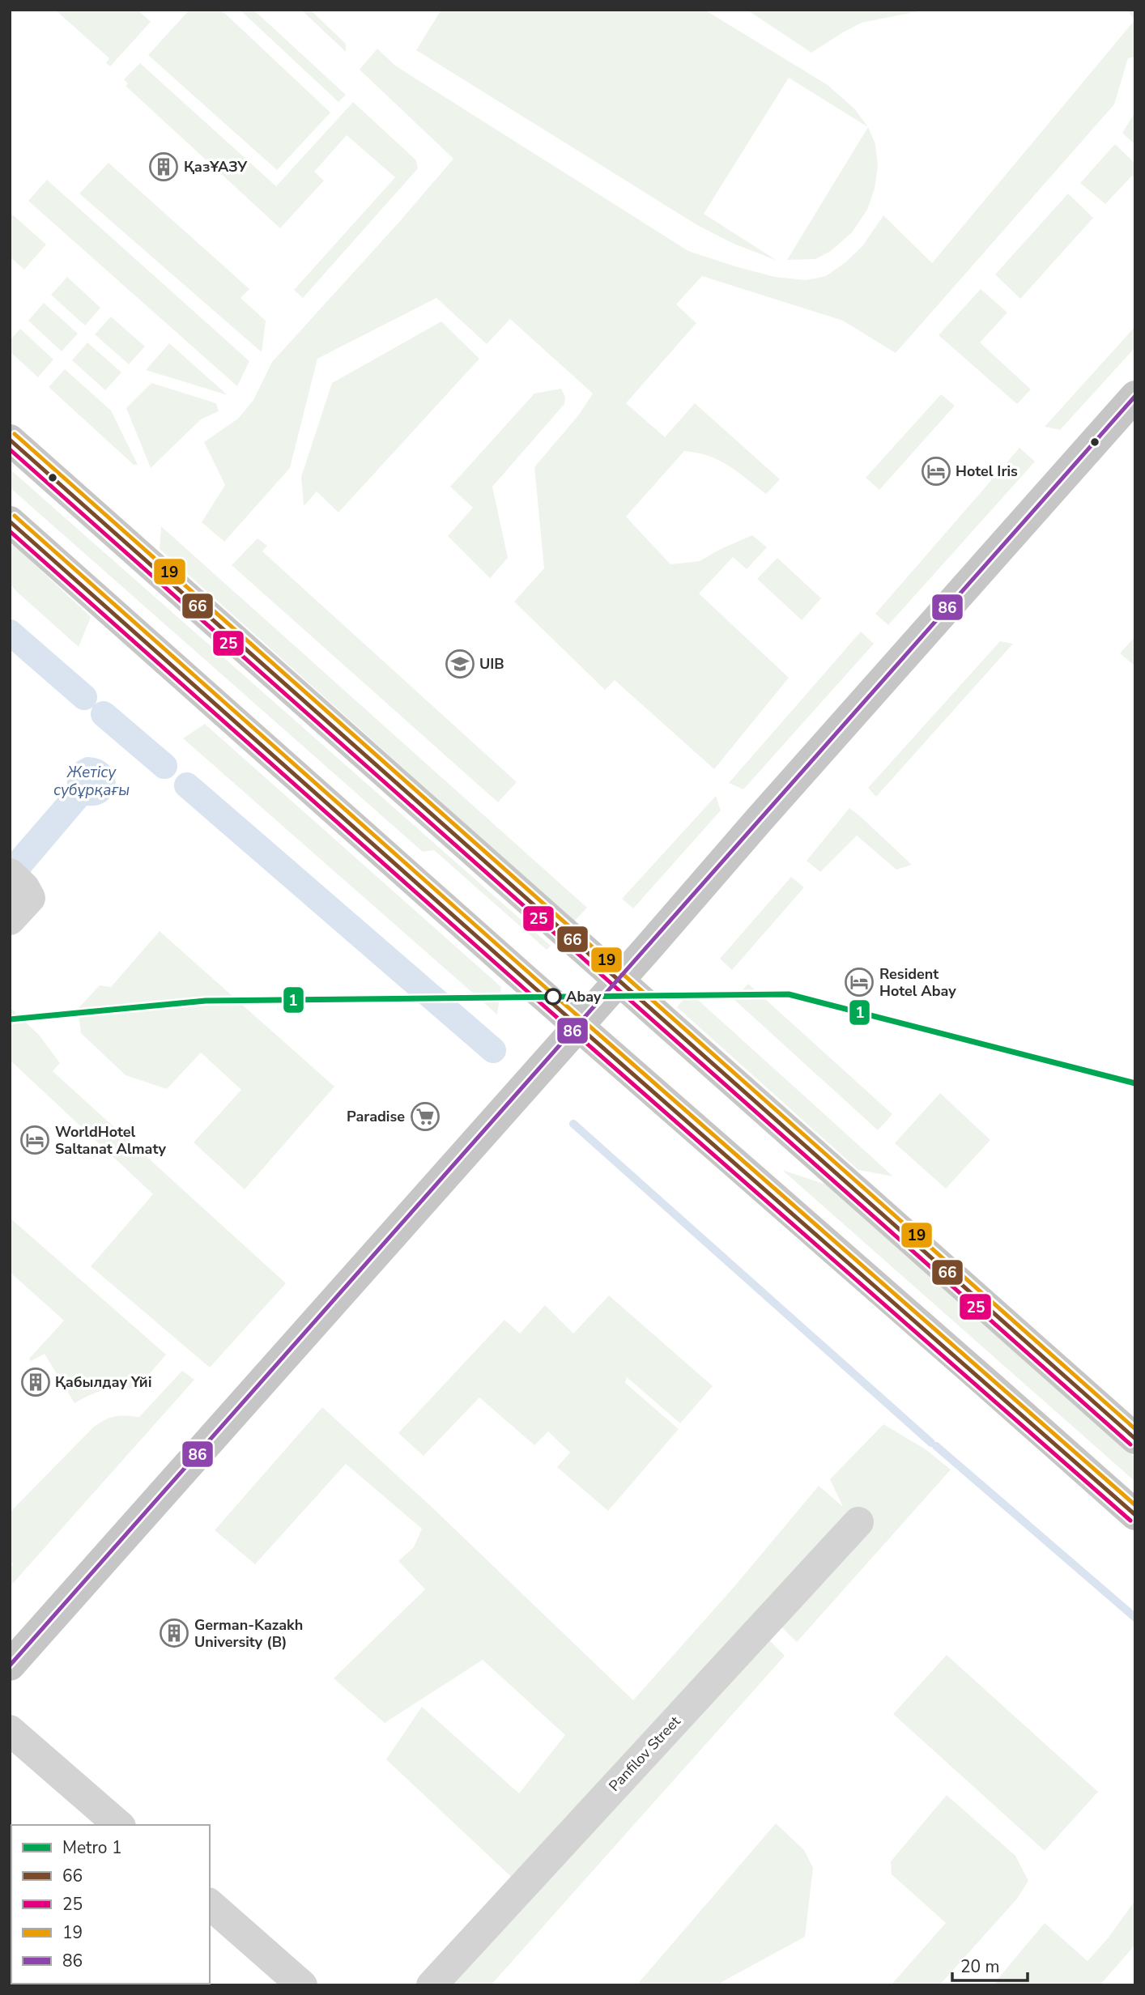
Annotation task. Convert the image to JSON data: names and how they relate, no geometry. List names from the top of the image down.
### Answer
{
  "streets": {
    "street": ["Panfilov Street"]
  },
  "water": ["Жетісу субұрқағы"],
  "places": {
    "building": ["ҚазҰАЗУ", "Қабылдау Үйі", "German-Kazakh University (B)"],
    "hotel": ["Hotel Iris", "Resident Hotel Abay", "WorldHotel Saltanat Almaty"],
    "school or university": ["UIB"],
    "other": ["Abay"],
    "supermarket": ["Paradise"]
  },
  "lines": [
    "transit line 86",
    "transit line 19",
    "transit line 66",
    "transit line 25",
    "metro line 1"
  ],
  "legend": [
    "Metro 1",
    "66",
    "25",
    "19",
    "86"
  ],
  "scale_bar": "20 m"
}
